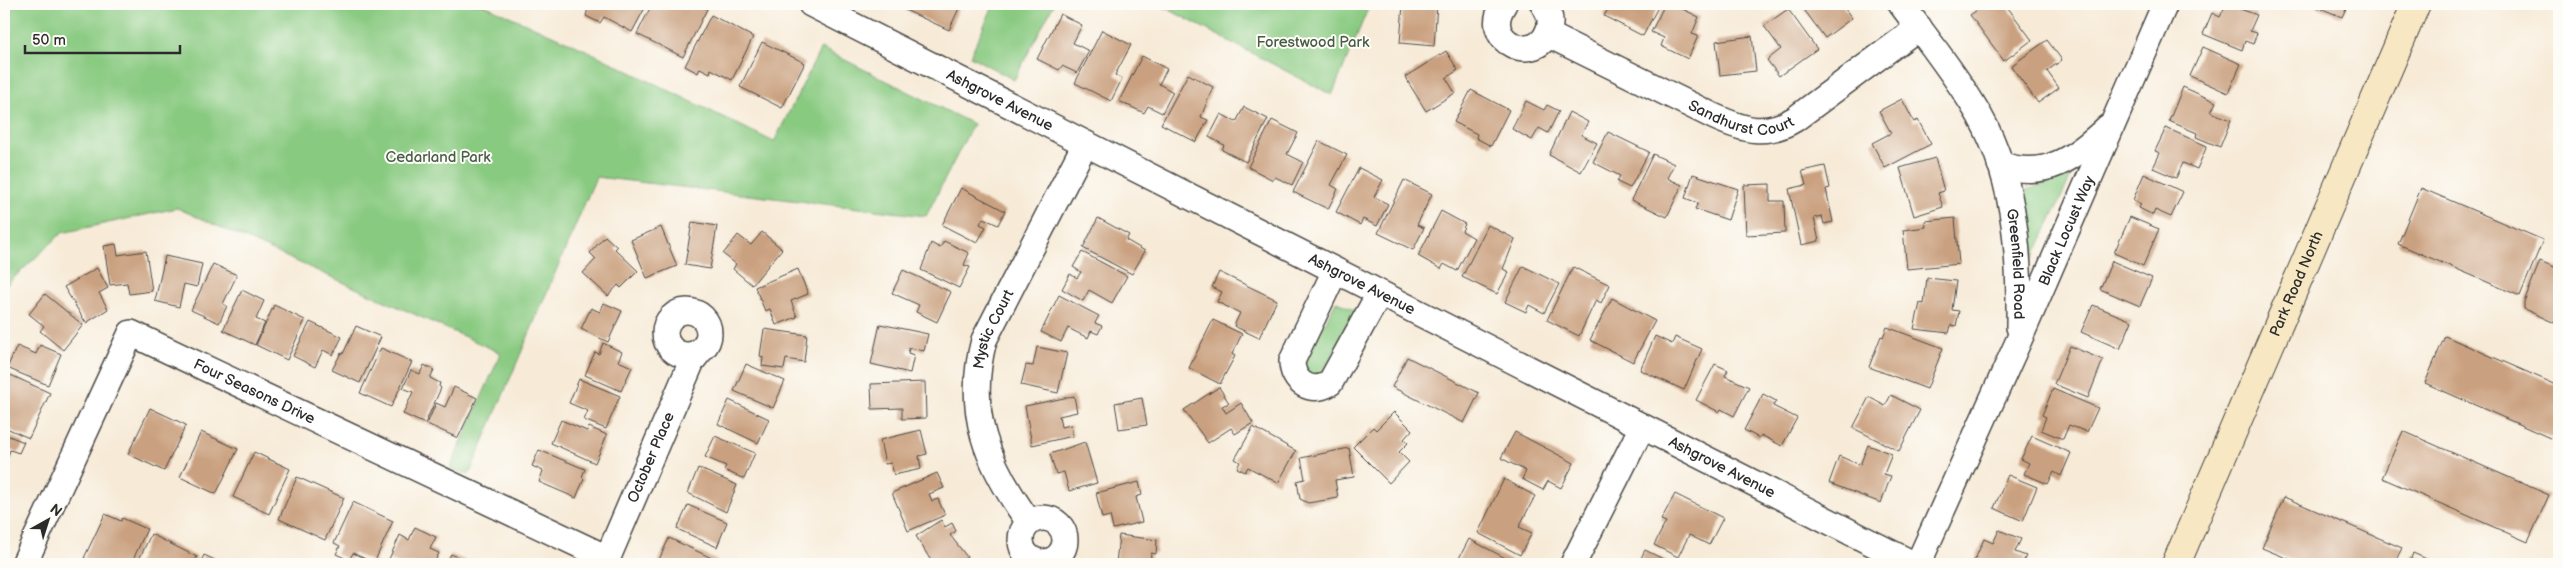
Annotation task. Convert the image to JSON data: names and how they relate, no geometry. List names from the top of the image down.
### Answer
{
  "streets": {
    "main road": ["Park Road North"],
    "street": [
      "Ashgrove Avenue",
      "Sandhurst Court",
      "Black Locust Way",
      "Greenfield Road",
      "Mystic Court",
      "Four Seasons Drive",
      "October Place"
    ]
  },
  "crossings": [
    ["Ashgrove Avenue", "Mystic Court"],
    ["Sandhurst Court", "Greenfield Road"],
    ["Black Locust Way", "Greenfield Road"],
    ["Four Seasons Drive", "October Place"]
  ],
  "parks": ["Forestwood Park", "Cedarland Park"],
  "scale_bar": "50 m",
  "north": "top right"
}
